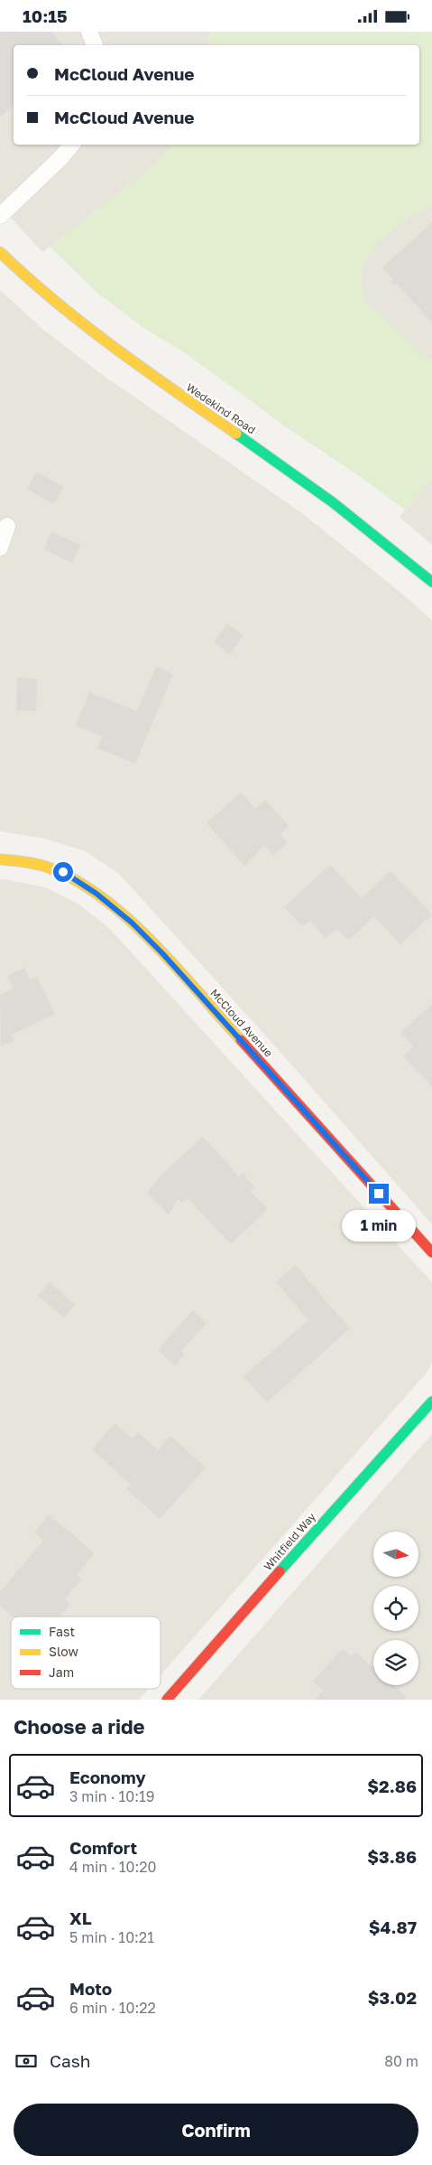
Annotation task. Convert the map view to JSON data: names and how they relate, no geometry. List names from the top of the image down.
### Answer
{
  "streets": {
    "street": ["Wedekind Road", "McCloud Avenue", "Whitfield Way"]
  },
  "legend": ["Fast", "Slow", "Jam"],
  "north": "right",
  "page": {
    "status": "10:15",
    "banner": ["McCloud Avenue", "McCloud Avenue"],
    "bubble": "1 min",
    "heading": "Choose a ride",
    "list": [
      {
        "name": "Economy",
        "note": "3 min · 10:19",
        "value": "$2.86"
      },
      {
        "name": "Comfort",
        "note": "4 min · 10:20",
        "value": "$3.86"
      },
      {
        "name": "XL",
        "note": "5 min · 10:21",
        "value": "$4.87"
      },
      {
        "name": "Moto",
        "note": "6 min · 10:22",
        "value": "$3.02"
      }
    ],
    "pay": ["Cash", "80 m"],
    "buttons": "Confirm"
  }
}
